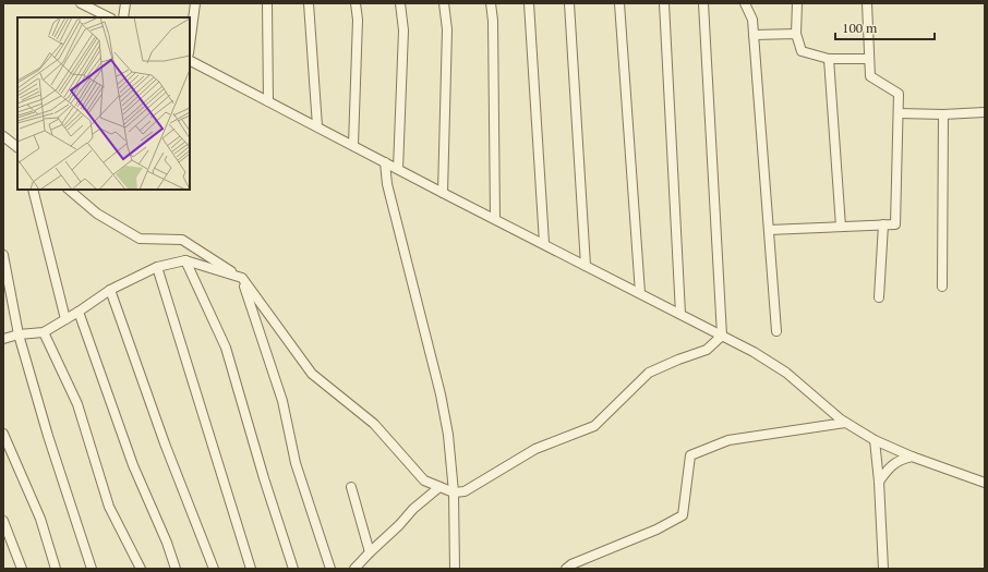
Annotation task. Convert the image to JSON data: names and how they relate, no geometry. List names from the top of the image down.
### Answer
{
  "scale_bar": "100 m"
}
